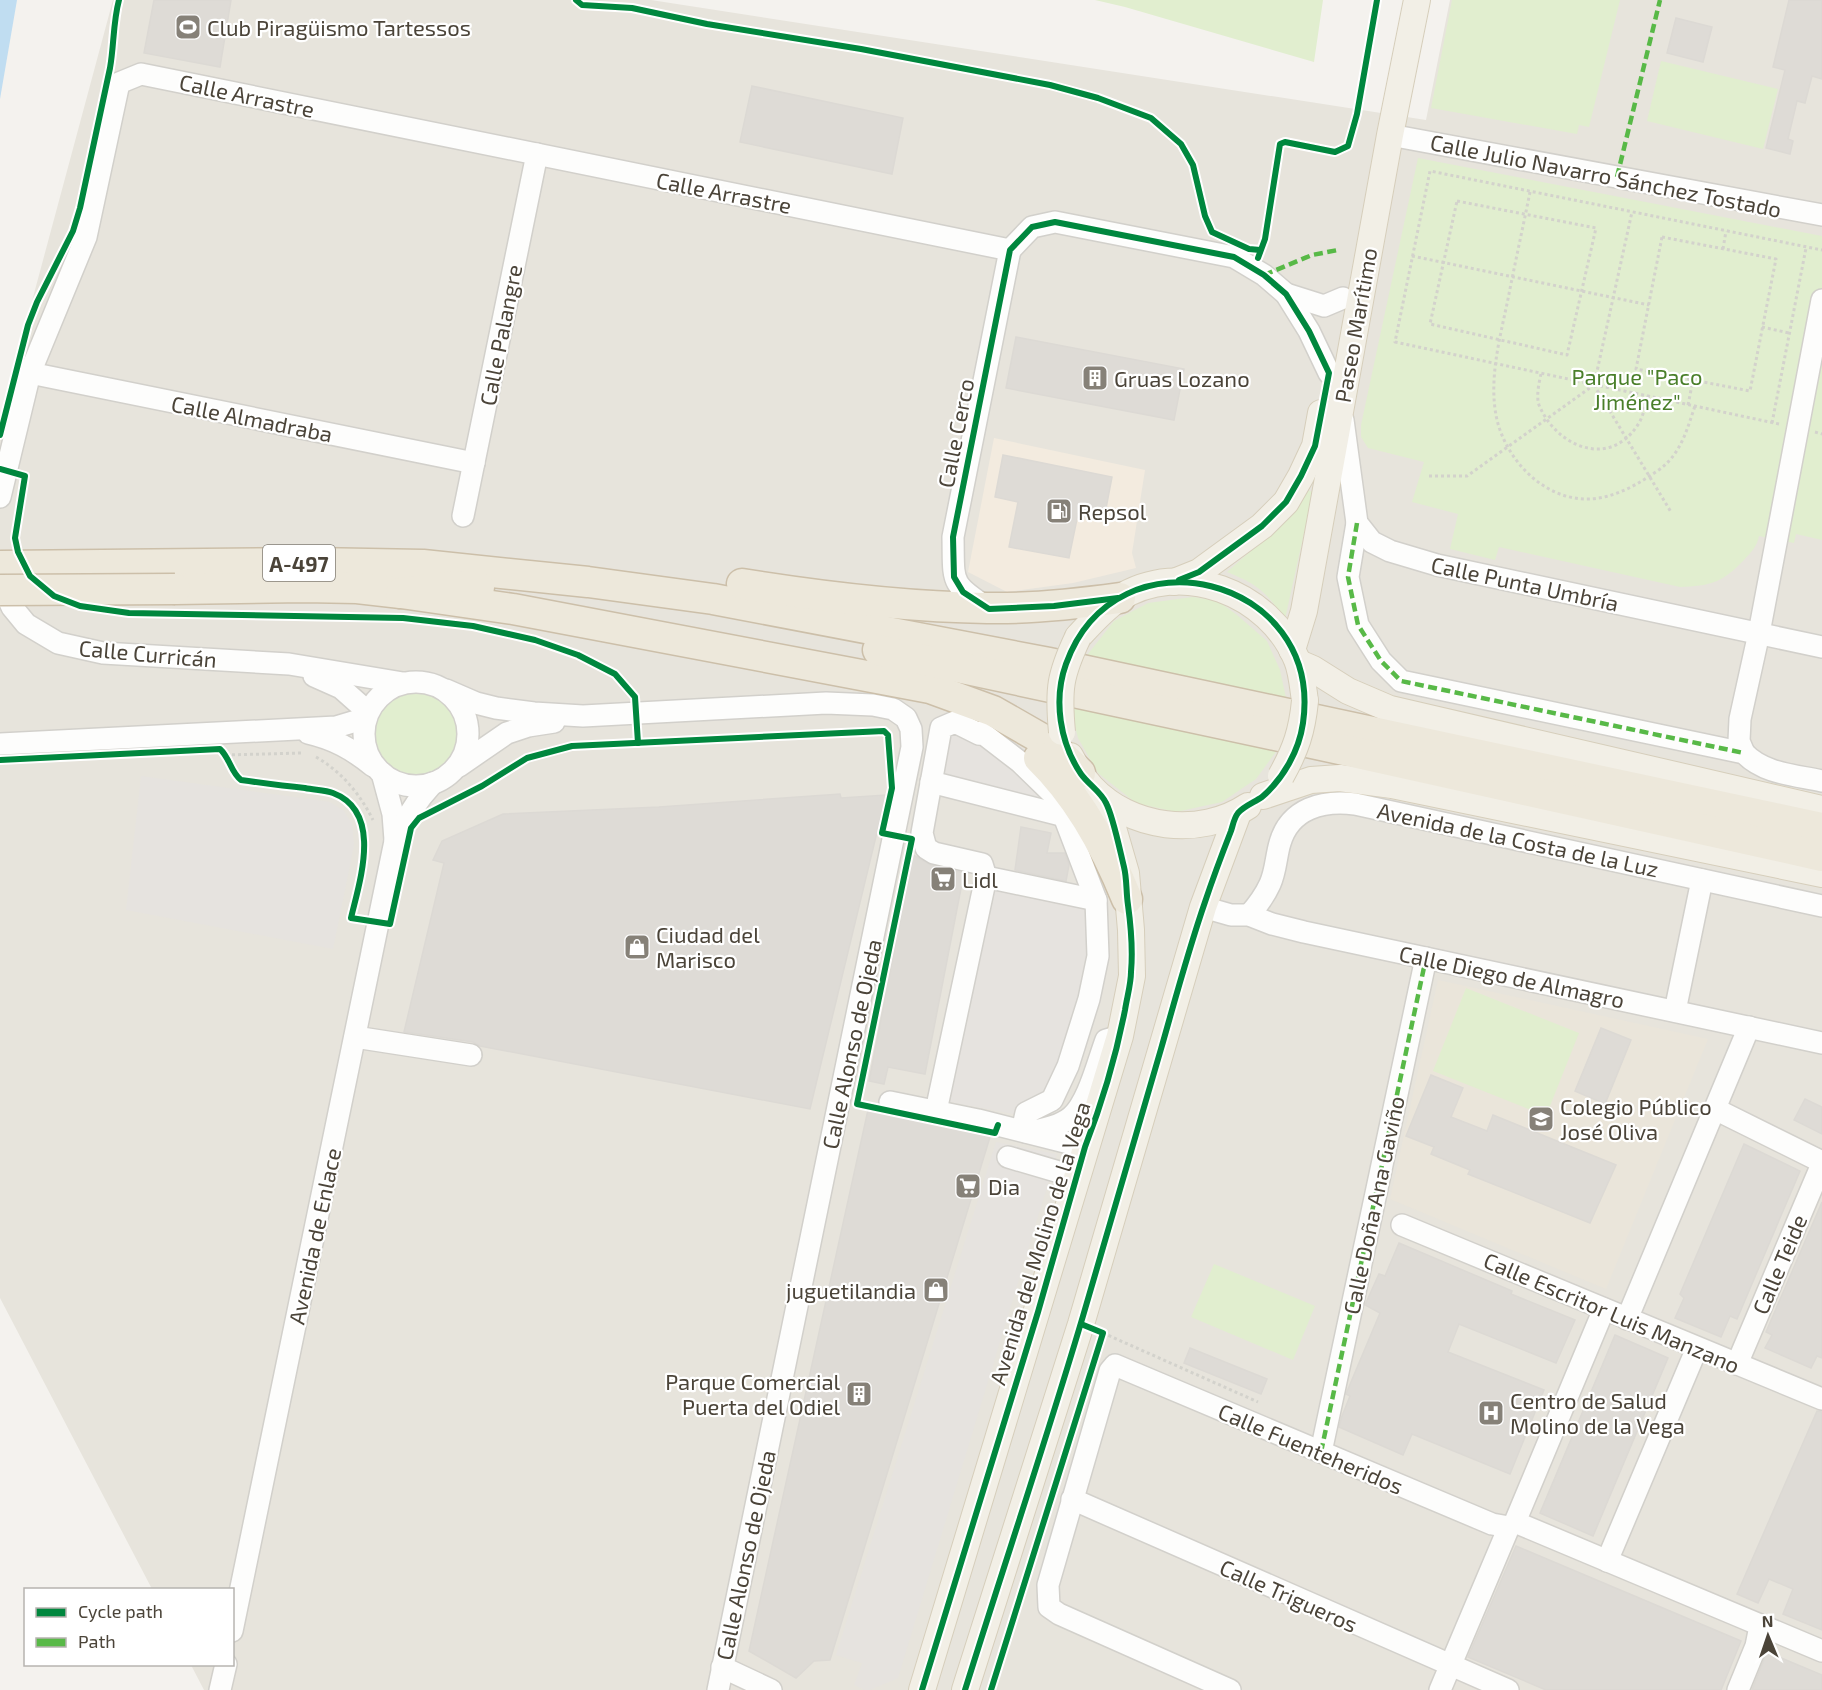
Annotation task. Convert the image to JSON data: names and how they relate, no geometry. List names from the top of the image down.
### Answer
{
  "streets": {
    "highway": ["A-497"],
    "main road": ["Paseo Marítimo", "Avenida del Molino de la Vega"],
    "street": [
      "Calle Arrastre",
      "Calle Julio Navarro Sánchez Tostado",
      "Calle Palangre",
      "Calle Almadraba",
      "Calle Cerco",
      "Calle Punta Umbría",
      "Calle Curricán",
      "Avenida de la Costa de la Luz",
      "Calle Diego de Almagro",
      "Calle Alonso de Ojeda",
      "Calle Doña Ana Gaviño",
      "Avenida de Enlace",
      "Calle Teide",
      "Calle Escritor Luis Manzano",
      "Calle Fuenteheridos",
      "Calle Trigueros"
    ]
  },
  "crossings": [
    ["Calle Arrastre", "Calle Palangre"],
    ["Calle Arrastre", "Calle Almadraba"],
    ["Calle Arrastre", "Calle Cerco"],
    ["Calle Julio Navarro Sánchez Tostado", "Paseo Marítimo"],
    ["Calle Palangre", "Calle Almadraba"],
    ["Calle Curricán", "Calle Alonso de Ojeda"],
    ["Calle Curricán", "Avenida de Enlace"],
    ["Avenida de la Costa de la Luz", "Calle Diego de Almagro"],
    ["Calle Diego de Almagro", "Calle Doña Ana Gaviño"],
    ["Calle Alonso de Ojeda", "Avenida de Enlace"],
    ["Calle Doña Ana Gaviño", "Calle Fuenteheridos"],
    ["Calle Teide", "Calle Escritor Luis Manzano"],
    ["Calle Fuenteheridos", "Calle Trigueros"]
  ],
  "parks": ["Parque \"Paco Jiménez\""],
  "places": {
    "sports": ["Club Piragüismo Tartessos"],
    "building": ["Gruas Lozano", "Parque Comercial Puerta del Odiel"],
    "fuel station": ["Repsol"],
    "supermarket": ["Lidl", "Dia"],
    "shop": ["Ciudad del Marisco", "juguetilandia"],
    "school or university": ["Colegio Público José Oliva"],
    "hospital": ["Centro de Salud Molino de la Vega"]
  },
  "legend": ["Cycle path", "Path"],
  "north": "top"
}
